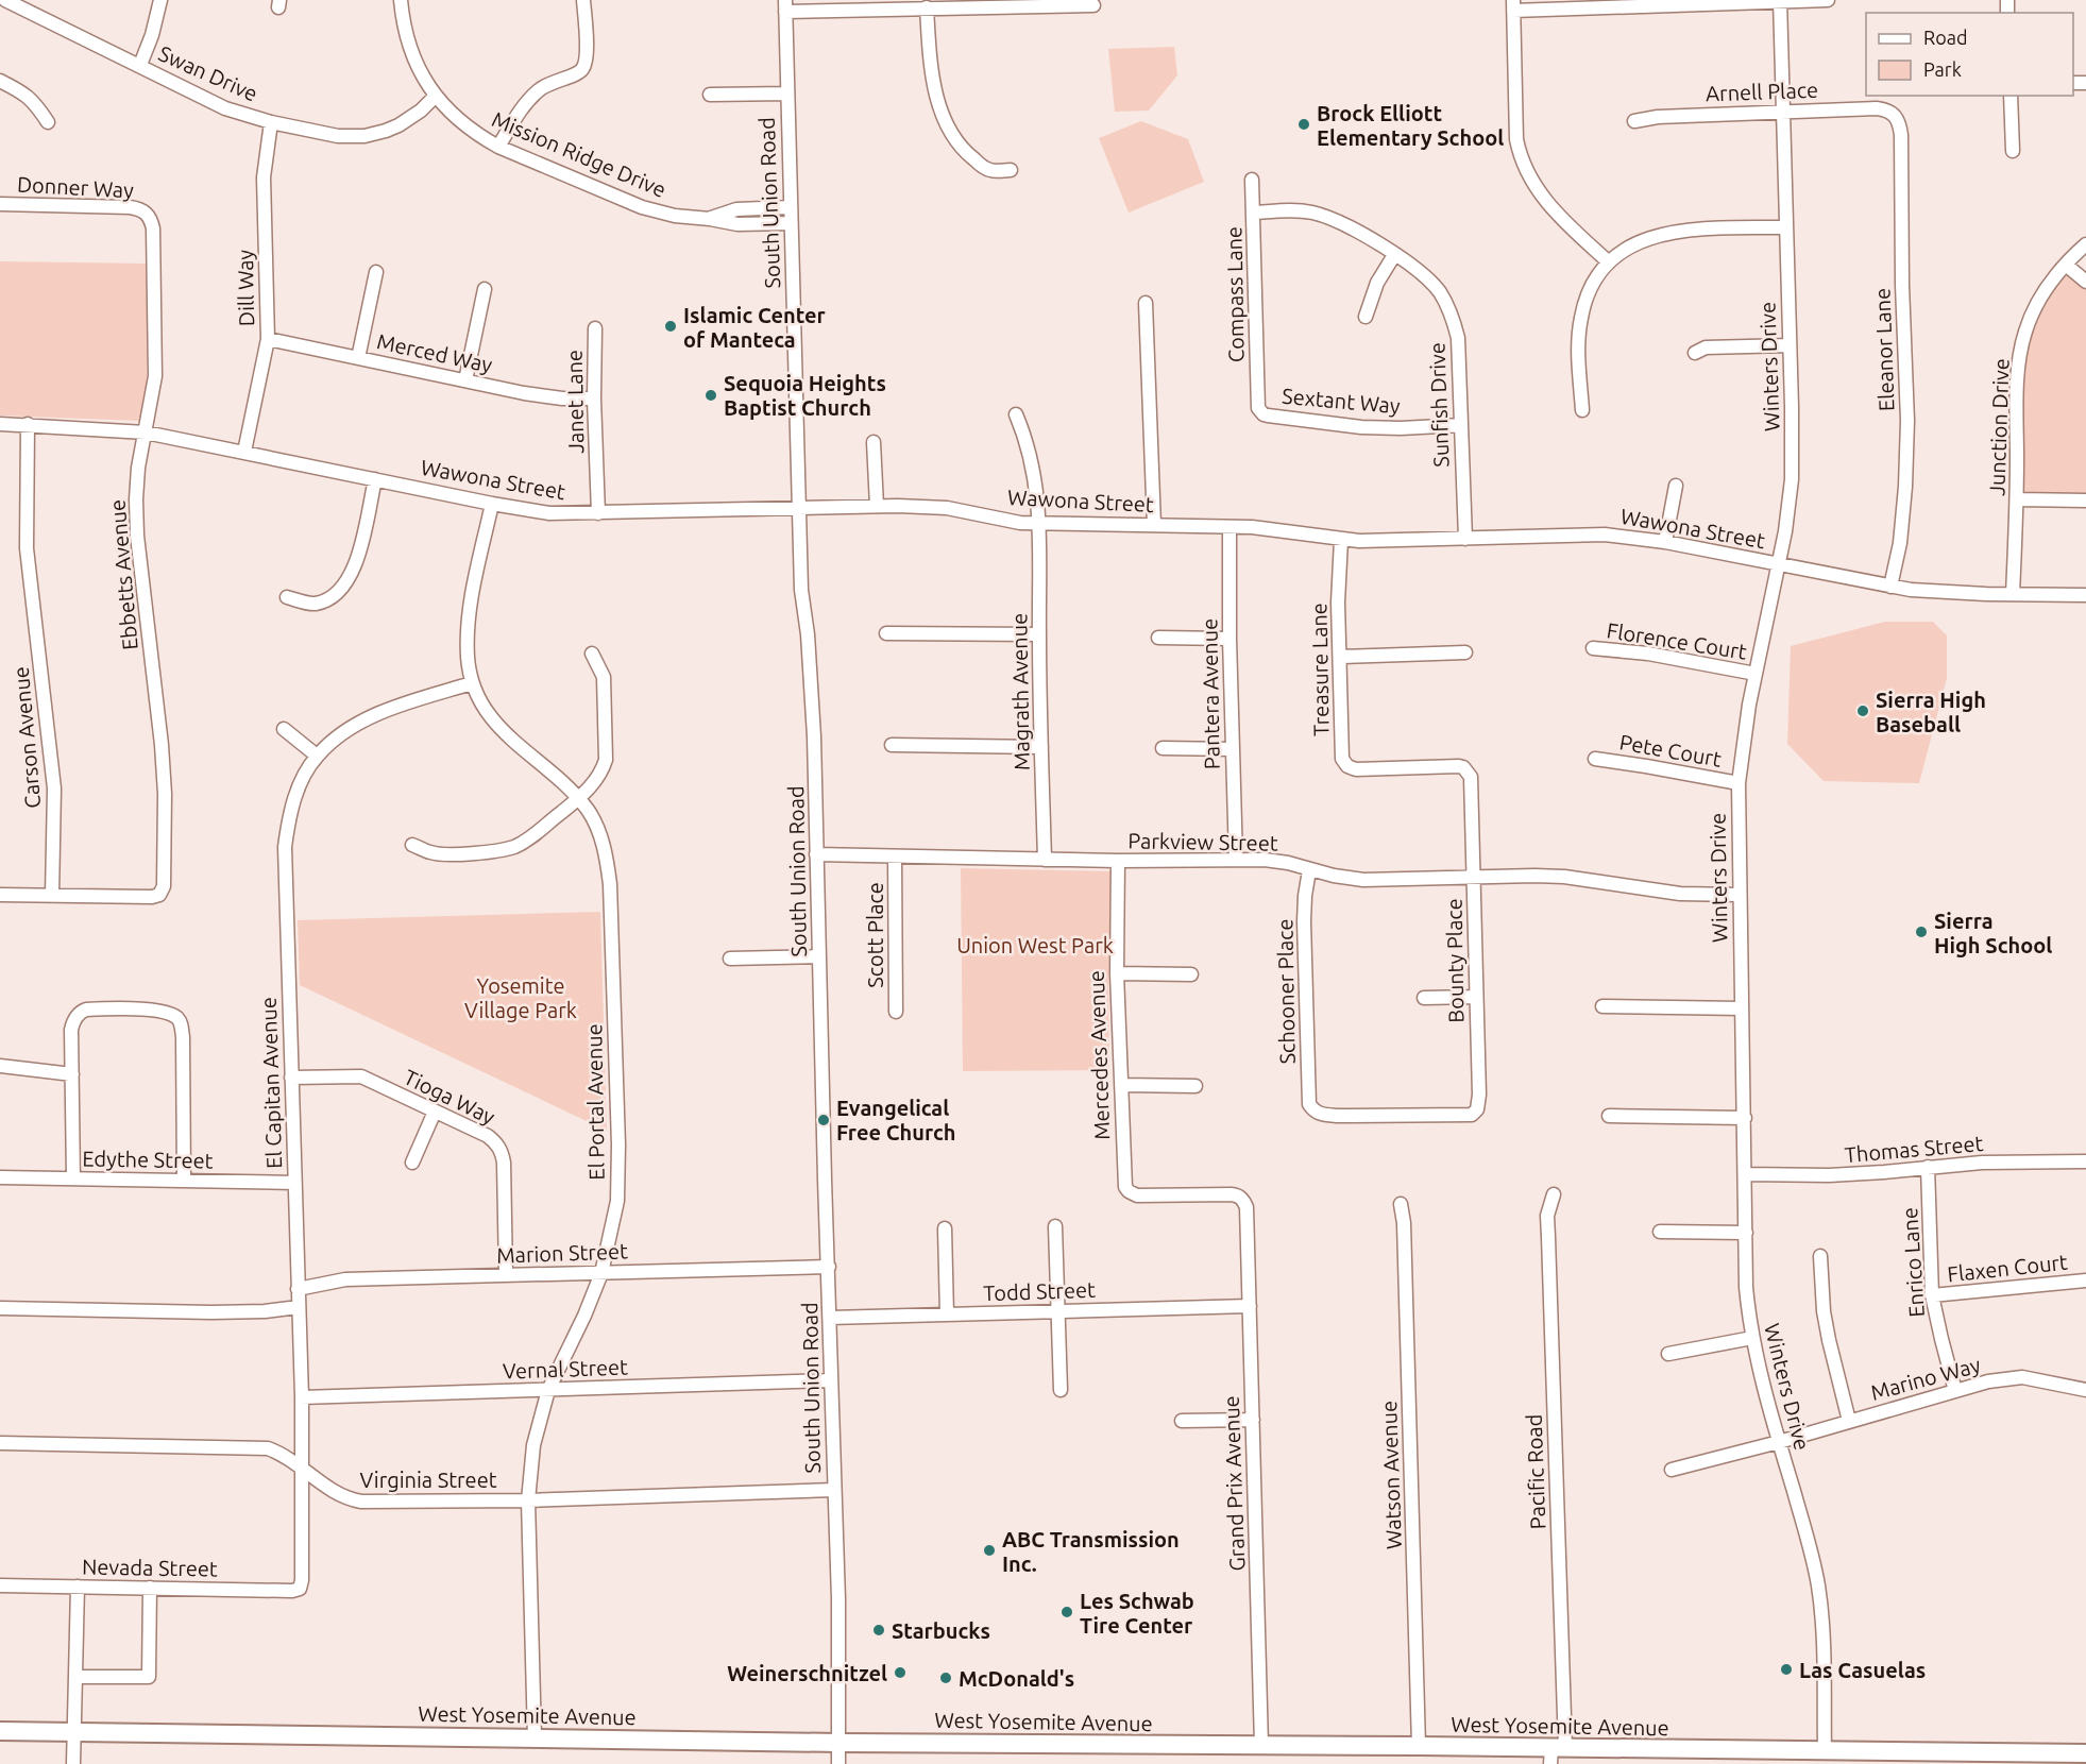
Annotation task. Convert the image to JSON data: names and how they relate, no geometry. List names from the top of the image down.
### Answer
{
  "streets": {
    "main road": ["West Yosemite Avenue"],
    "street": [
      "Swan Drive",
      "Arnell Place",
      "Mission Ridge Drive",
      "Donner Way",
      "South Union Road",
      "Dill Way",
      "Compass Lane",
      "Eleanor Lane",
      "Merced Way",
      "Winters Drive",
      "Sextant Way",
      "Janet Lane",
      "Sunfish Drive",
      "Junction Drive",
      "Wawona Street",
      "Ebbetts Avenue",
      "Florence Court",
      "Treasure Lane",
      "Magrath Avenue",
      "Pantera Avenue",
      "Carson Avenue",
      "Pete Court",
      "Parkview Street",
      "Scott Place",
      "Bounty Place",
      "Schooner Place",
      "Mercedes Avenue",
      "El Capitan Avenue",
      "Tioga Way",
      "El Portal Avenue",
      "Thomas Street",
      "Edythe Street",
      "Marion Street",
      "Enrico Lane",
      "Flaxen Court",
      "Todd Street",
      "Vernal Street",
      "Marino Way",
      "Pacific Road",
      "Watson Avenue",
      "Virginia Street",
      "Grand Prix Avenue",
      "Nevada Street"
    ]
  },
  "crossings": [
    ["Swan Drive", "Mission Ridge Drive"],
    ["Swan Drive", "Dill Way"],
    ["Arnell Place", "Eleanor Lane"],
    ["Arnell Place", "Winters Drive"],
    ["Mission Ridge Drive", "South Union Road"],
    ["Donner Way", "Ebbetts Avenue"],
    ["South Union Road", "Wawona Street"],
    ["South Union Road", "Parkview Street"],
    ["South Union Road", "Marion Street"],
    ["South Union Road", "Todd Street"],
    ["South Union Road", "Vernal Street"],
    ["South Union Road", "Virginia Street"],
    ["South Union Road", "West Yosemite Avenue"],
    ["Dill Way", "Merced Way"],
    ["Dill Way", "Wawona Street"],
    ["Compass Lane", "Sextant Way"],
    ["Compass Lane", "Sunfish Drive"],
    ["Eleanor Lane", "Wawona Street"],
    ["Merced Way", "Janet Lane"],
    ["Winters Drive", "Wawona Street"],
    ["Winters Drive", "Florence Court"],
    ["Winters Drive", "Pete Court"],
    ["Winters Drive", "Parkview Street"],
    ["Winters Drive", "Thomas Street"],
    ["Winters Drive", "Marino Way"],
    ["Winters Drive", "West Yosemite Avenue"],
    ["Sextant Way", "Sunfish Drive"],
    ["Janet Lane", "Wawona Street"],
    ["Sunfish Drive", "Wawona Street"],
    ["Junction Drive", "Wawona Street"],
    ["Wawona Street", "Ebbetts Avenue"],
    ["Wawona Street", "Treasure Lane"],
    ["Wawona Street", "Magrath Avenue"],
    ["Wawona Street", "Pantera Avenue"],
    ["Wawona Street", "Carson Avenue"],
    ["Wawona Street", "El Portal Avenue"],
    ["Ebbetts Avenue", "Carson Avenue"],
    ["Treasure Lane", "Bounty Place"],
    ["Magrath Avenue", "Parkview Street"],
    ["Pantera Avenue", "Parkview Street"],
    ["Parkview Street", "Scott Place"],
    ["Parkview Street", "Bounty Place"],
    ["Parkview Street", "Schooner Place"],
    ["Parkview Street", "Mercedes Avenue"],
    ["Bounty Place", "Schooner Place"],
    ["Mercedes Avenue", "Grand Prix Avenue"],
    ["El Capitan Avenue", "Tioga Way"],
    ["El Capitan Avenue", "El Portal Avenue"],
    ["El Capitan Avenue", "Edythe Street"],
    ["El Capitan Avenue", "Marion Street"],
    ["El Capitan Avenue", "Vernal Street"],
    ["El Capitan Avenue", "Virginia Street"],
    ["El Capitan Avenue", "Nevada Street"],
    ["Tioga Way", "Marion Street"],
    ["El Portal Avenue", "Marion Street"],
    ["El Portal Avenue", "Vernal Street"],
    ["El Portal Avenue", "Virginia Street"],
    ["El Portal Avenue", "West Yosemite Avenue"],
    ["Thomas Street", "Enrico Lane"],
    ["Enrico Lane", "Flaxen Court"],
    ["Enrico Lane", "Marino Way"],
    ["Todd Street", "Grand Prix Avenue"],
    ["Pacific Road", "West Yosemite Avenue"],
    ["Watson Avenue", "West Yosemite Avenue"],
    ["Grand Prix Avenue", "West Yosemite Avenue"]
  ],
  "parks": ["Union West Park", "Yosemite Village Park"],
  "places": [
    "Brock Elliott Elementary School",
    "Islamic Center of Manteca",
    "Sequoia Heights Baptist Church",
    "Sierra High Baseball",
    "Sierra High School",
    "Evangelical Free Church",
    "ABC Transmission Inc.",
    "Les Schwab Tire Center",
    "Starbucks",
    "Las Casuelas",
    "Weinerschnitzel",
    "McDonald's"
  ],
  "legend": ["Road", "Park"]
}
